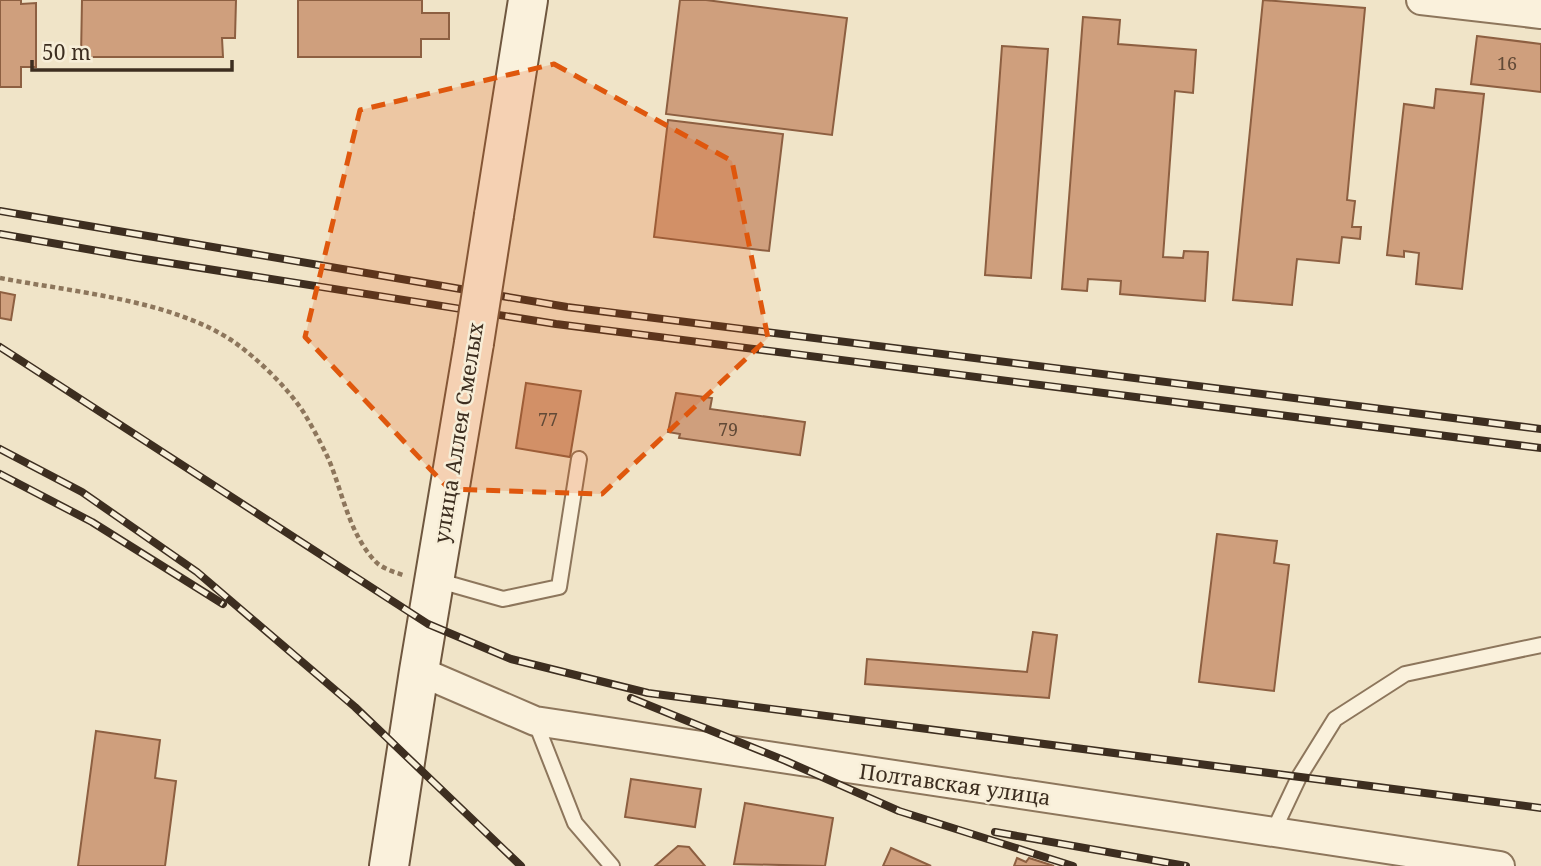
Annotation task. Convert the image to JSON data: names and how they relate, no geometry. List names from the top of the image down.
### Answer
{
  "streets": {
    "main road": ["улица Аллея Смелых"],
    "street": ["Полтавская улица"]
  },
  "crossings": [
    ["улица Аллея Смелых", "Полтавская улица"]
  ],
  "house_numbers": ["16", "77", "79"],
  "scale_bar": "50 m"
}
